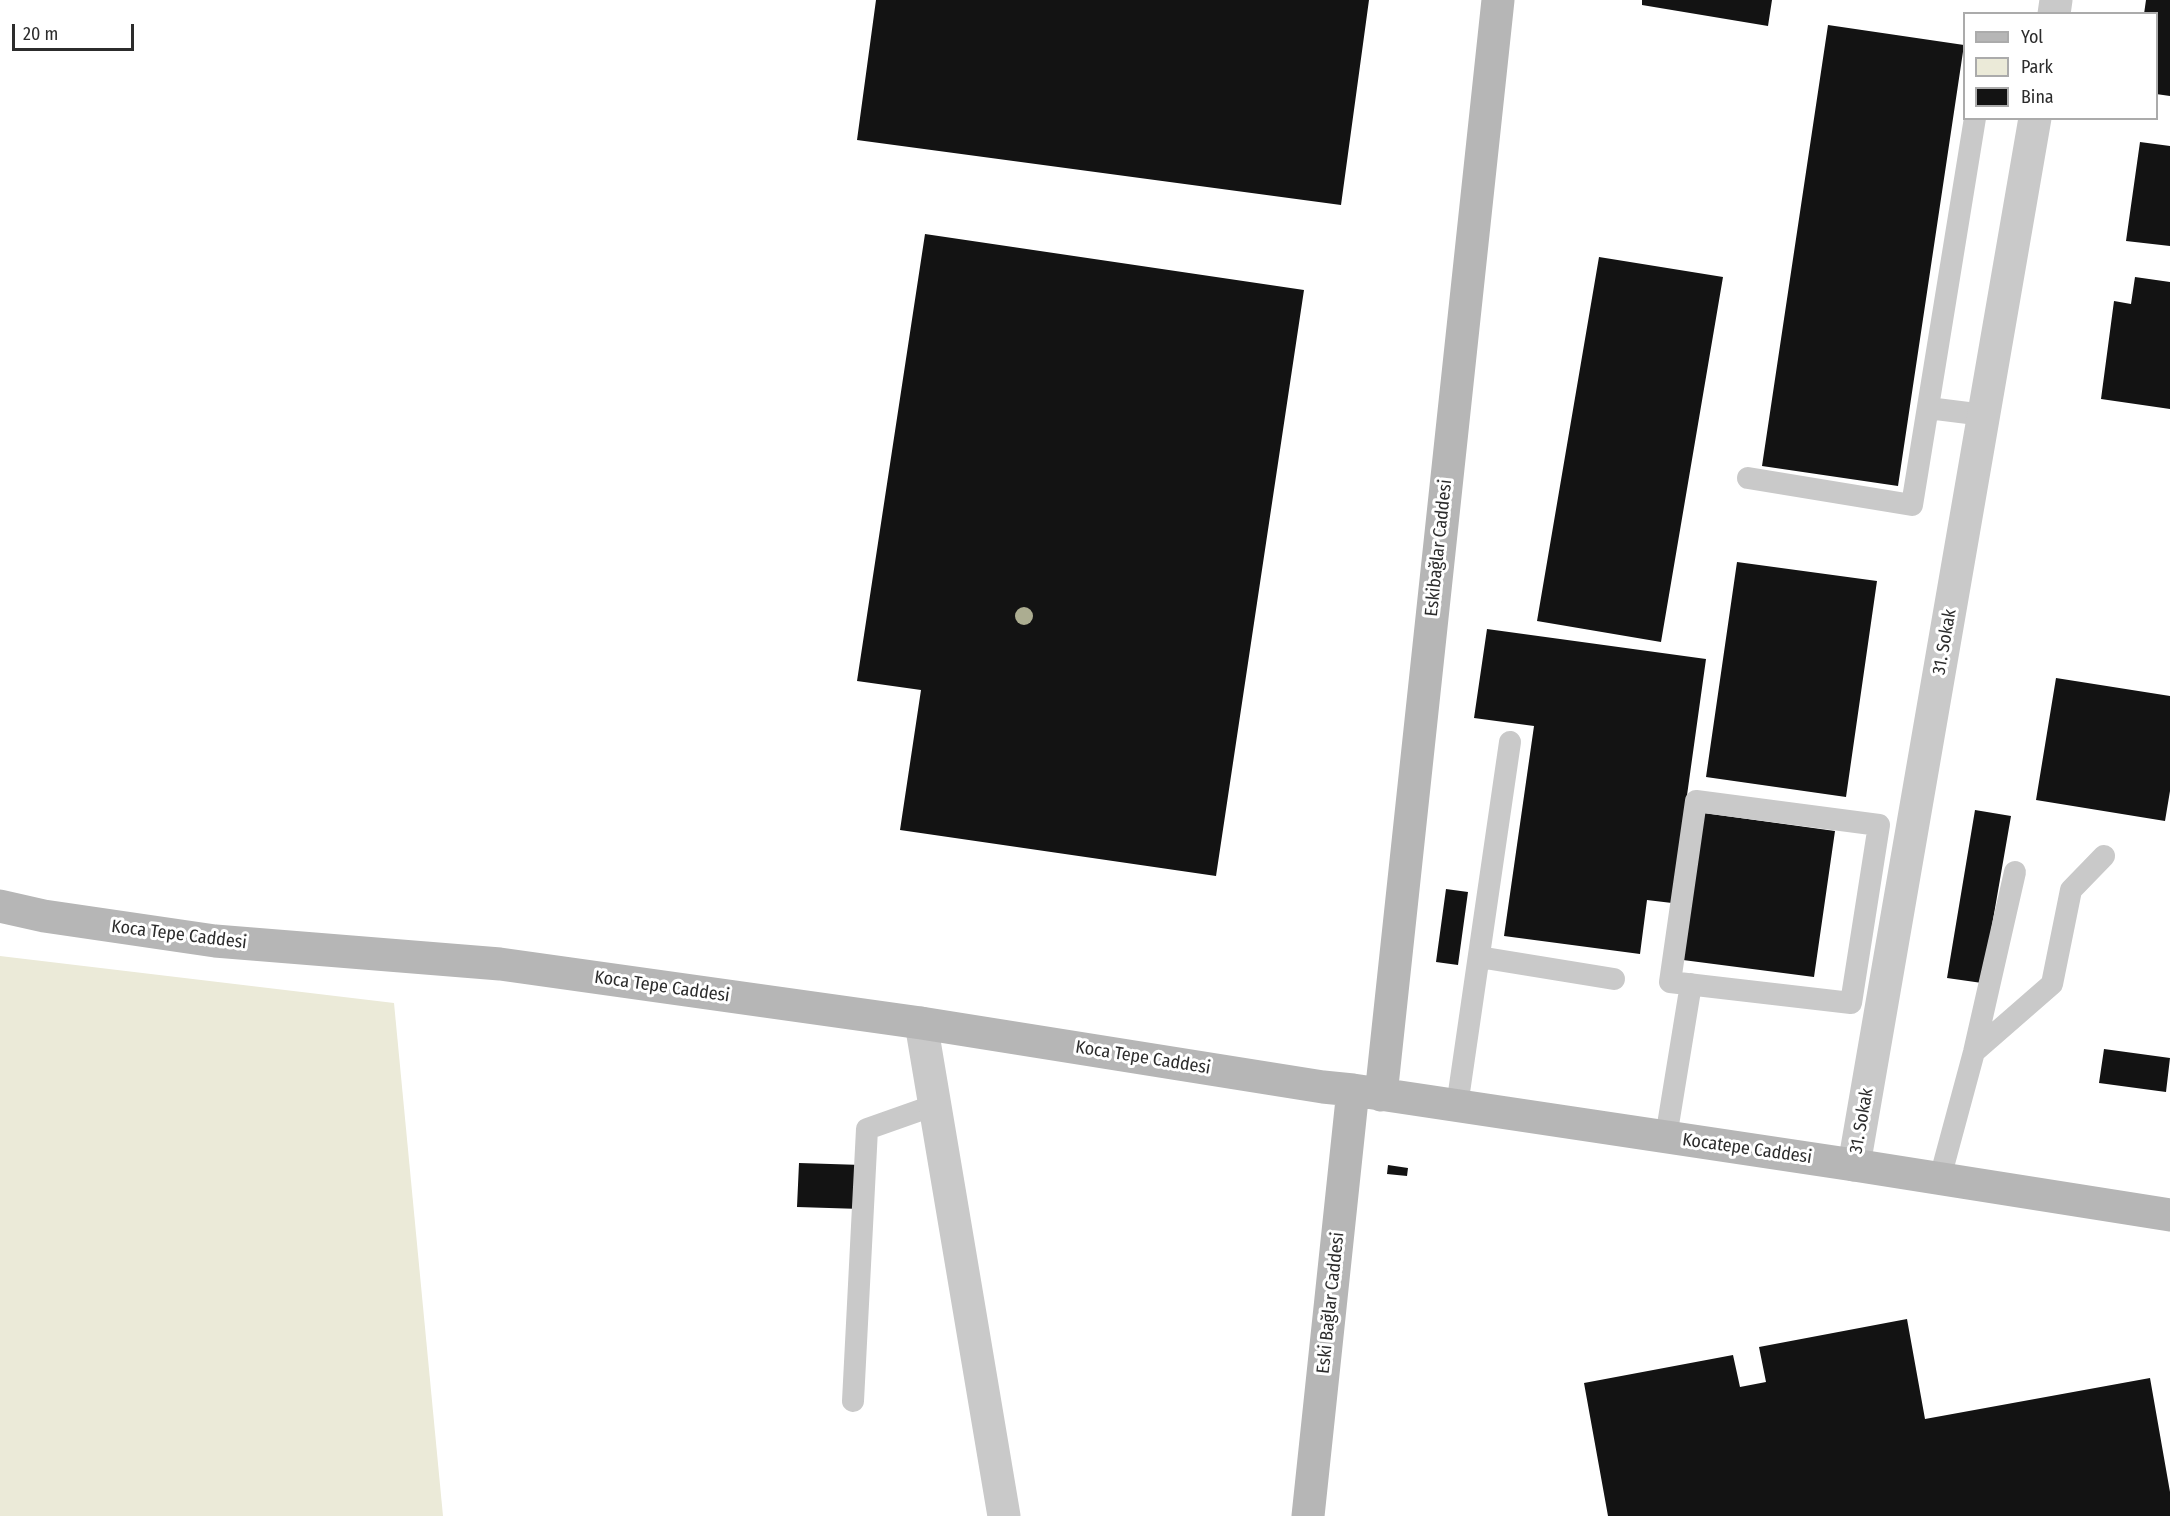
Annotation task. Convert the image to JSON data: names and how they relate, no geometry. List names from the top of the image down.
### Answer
{
  "streets": {
    "street": [
      "Eskibağlar Caddesi",
      "31. Sokak",
      "Koca Tepe Caddesi",
      "Kocatepe Caddesi",
      "Eski Bağlar Caddesi"
    ]
  },
  "crossings": [
    ["Eskibağlar Caddesi", "Koca Tepe Caddesi"],
    ["Eskibağlar Caddesi", "Kocatepe Caddesi"],
    ["Eskibağlar Caddesi", "Eski Bağlar Caddesi"],
    ["31. Sokak", "Kocatepe Caddesi"],
    ["Koca Tepe Caddesi", "Kocatepe Caddesi"],
    ["Koca Tepe Caddesi", "Eski Bağlar Caddesi"],
    ["Kocatepe Caddesi", "Eski Bağlar Caddesi"]
  ],
  "legend": ["Yol", "Park", "Bina"],
  "scale_bar": "20 m"
}
